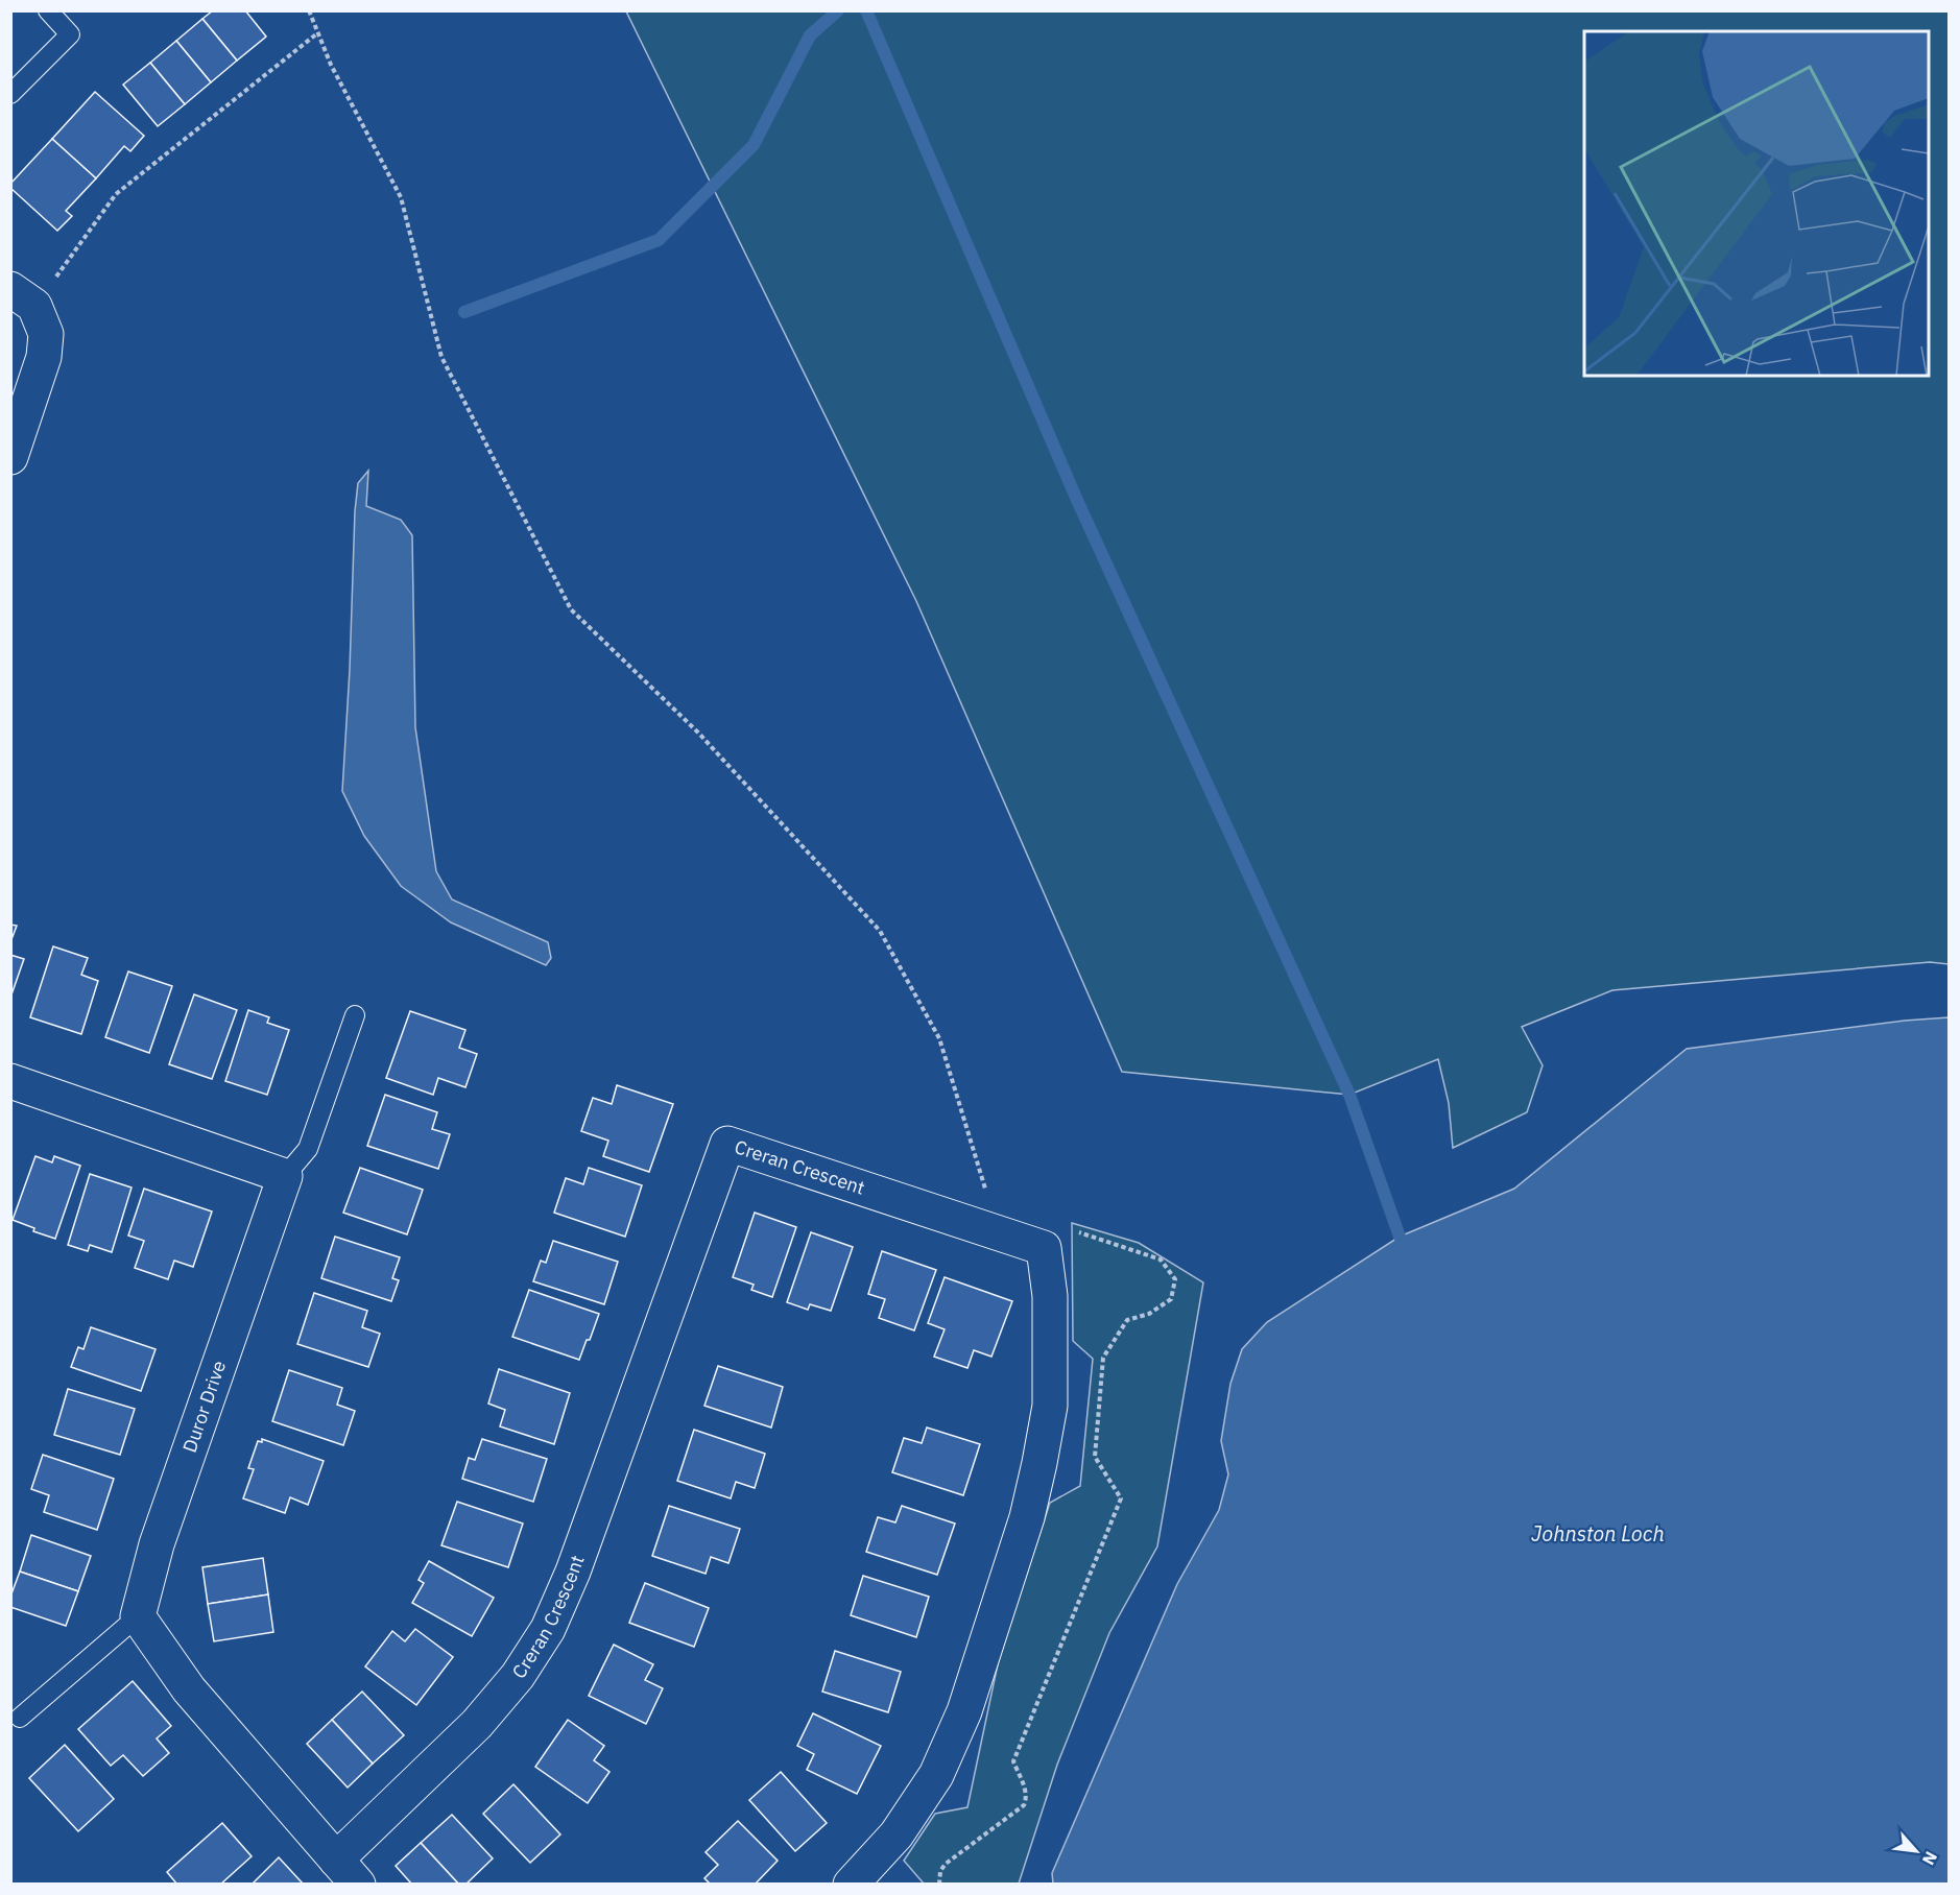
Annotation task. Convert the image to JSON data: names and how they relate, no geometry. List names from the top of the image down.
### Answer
{
  "streets": {
    "street": ["Creran Crescent", "Duror Drive"]
  },
  "water": ["Johnston Loch"],
  "north": "bottom right"
}
